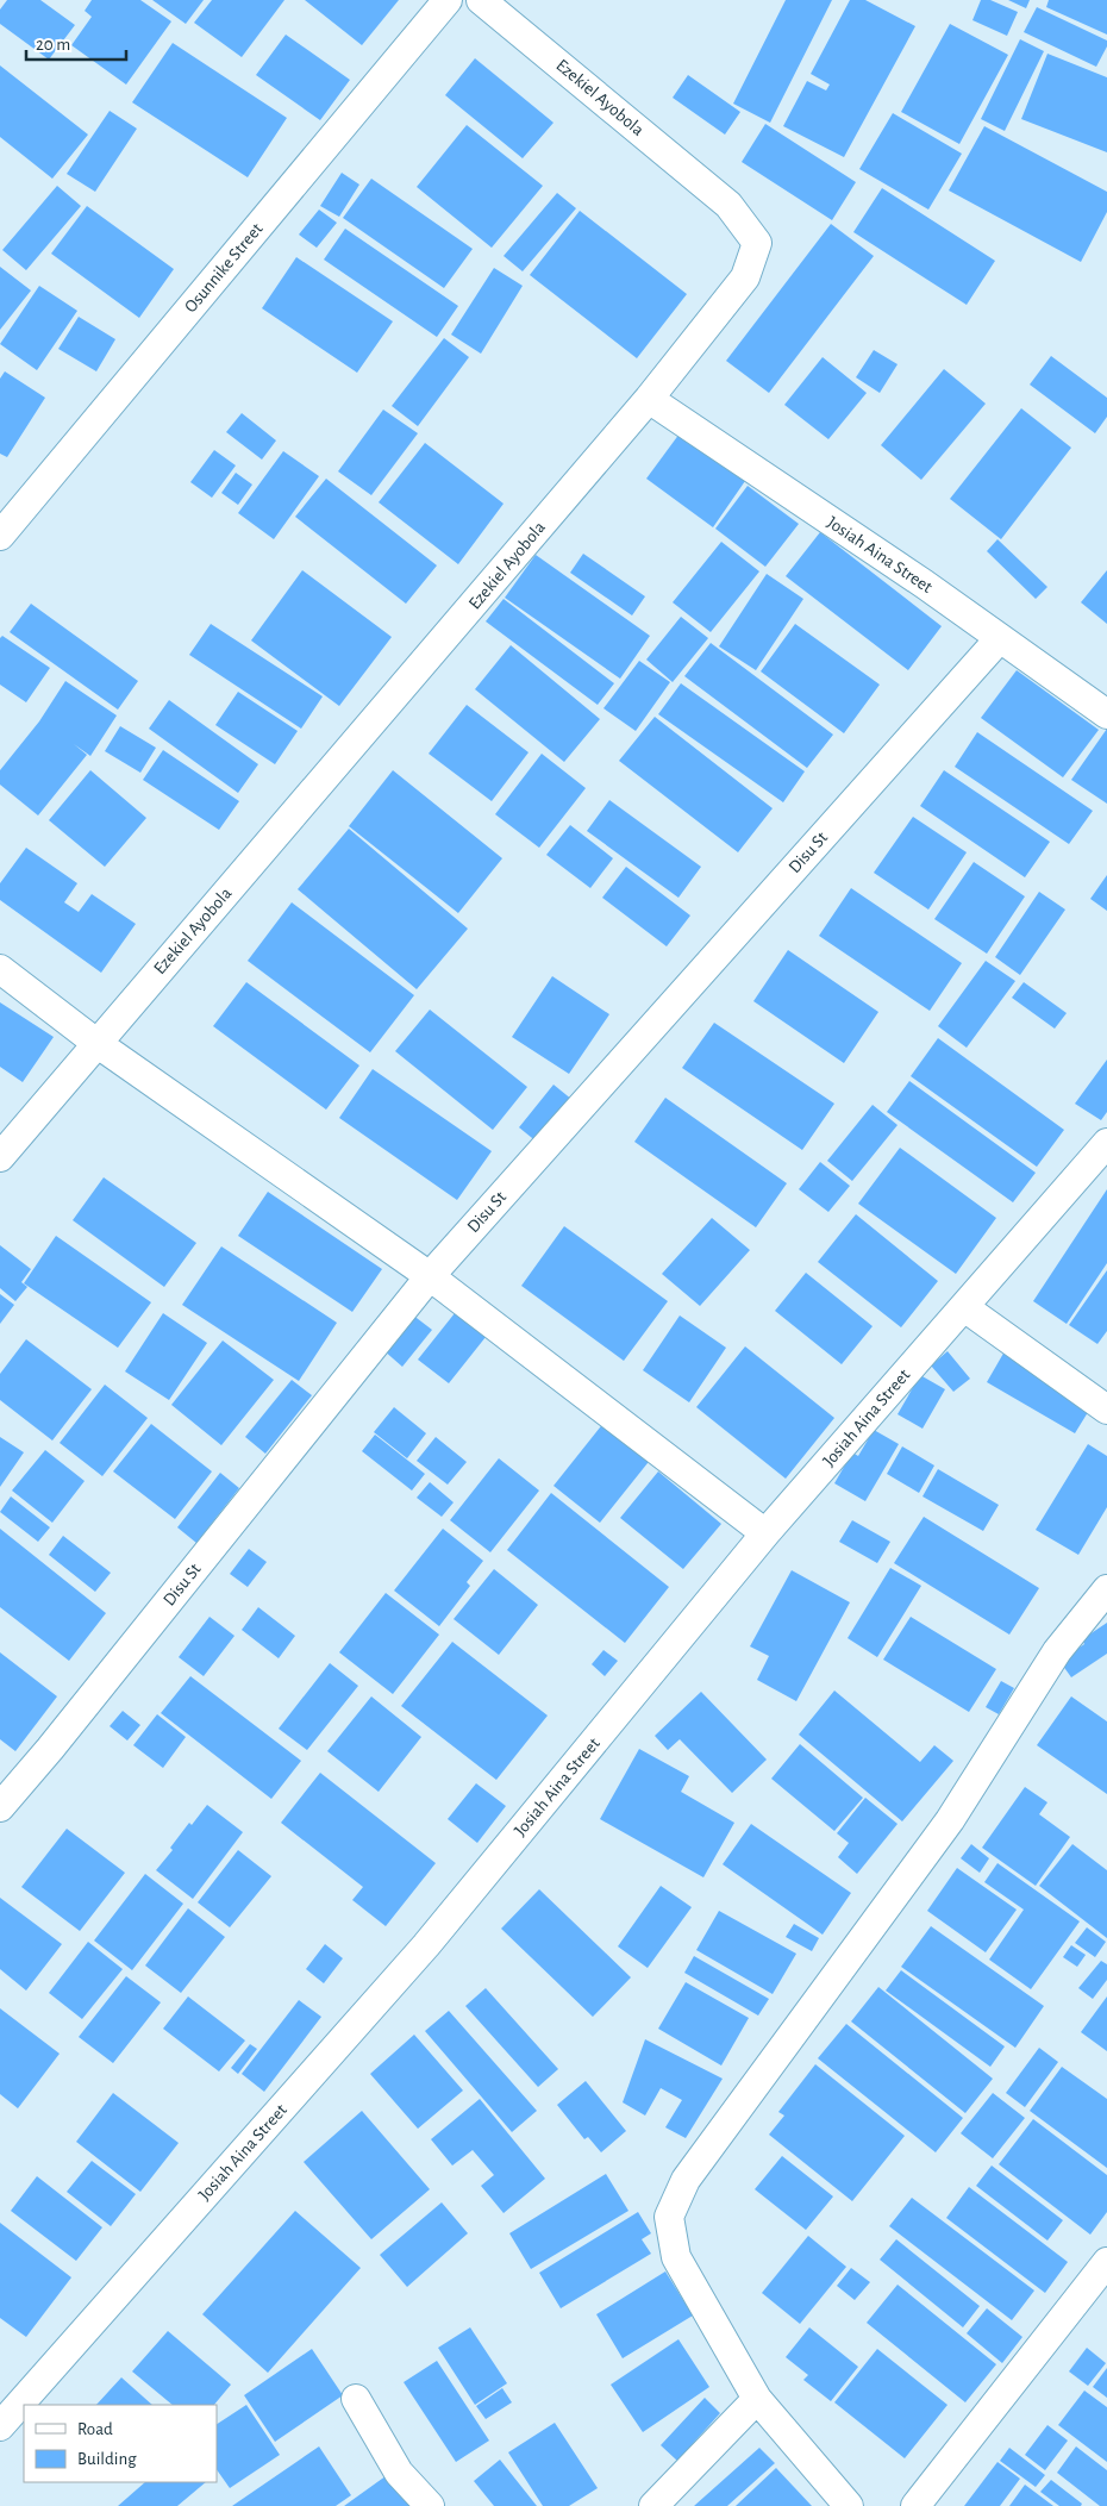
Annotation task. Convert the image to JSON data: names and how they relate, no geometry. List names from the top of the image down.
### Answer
{
  "streets": {
    "street": [
      "Ezekiel Ayobola",
      "Osunnike Street",
      "Josiah Aina Street",
      "Disu St"
    ]
  },
  "crossings": [
    ["Ezekiel Ayobola", "Josiah Aina Street"],
    ["Josiah Aina Street", "Disu St"]
  ],
  "legend": ["Road", "Building"],
  "scale_bar": "20 m"
}
